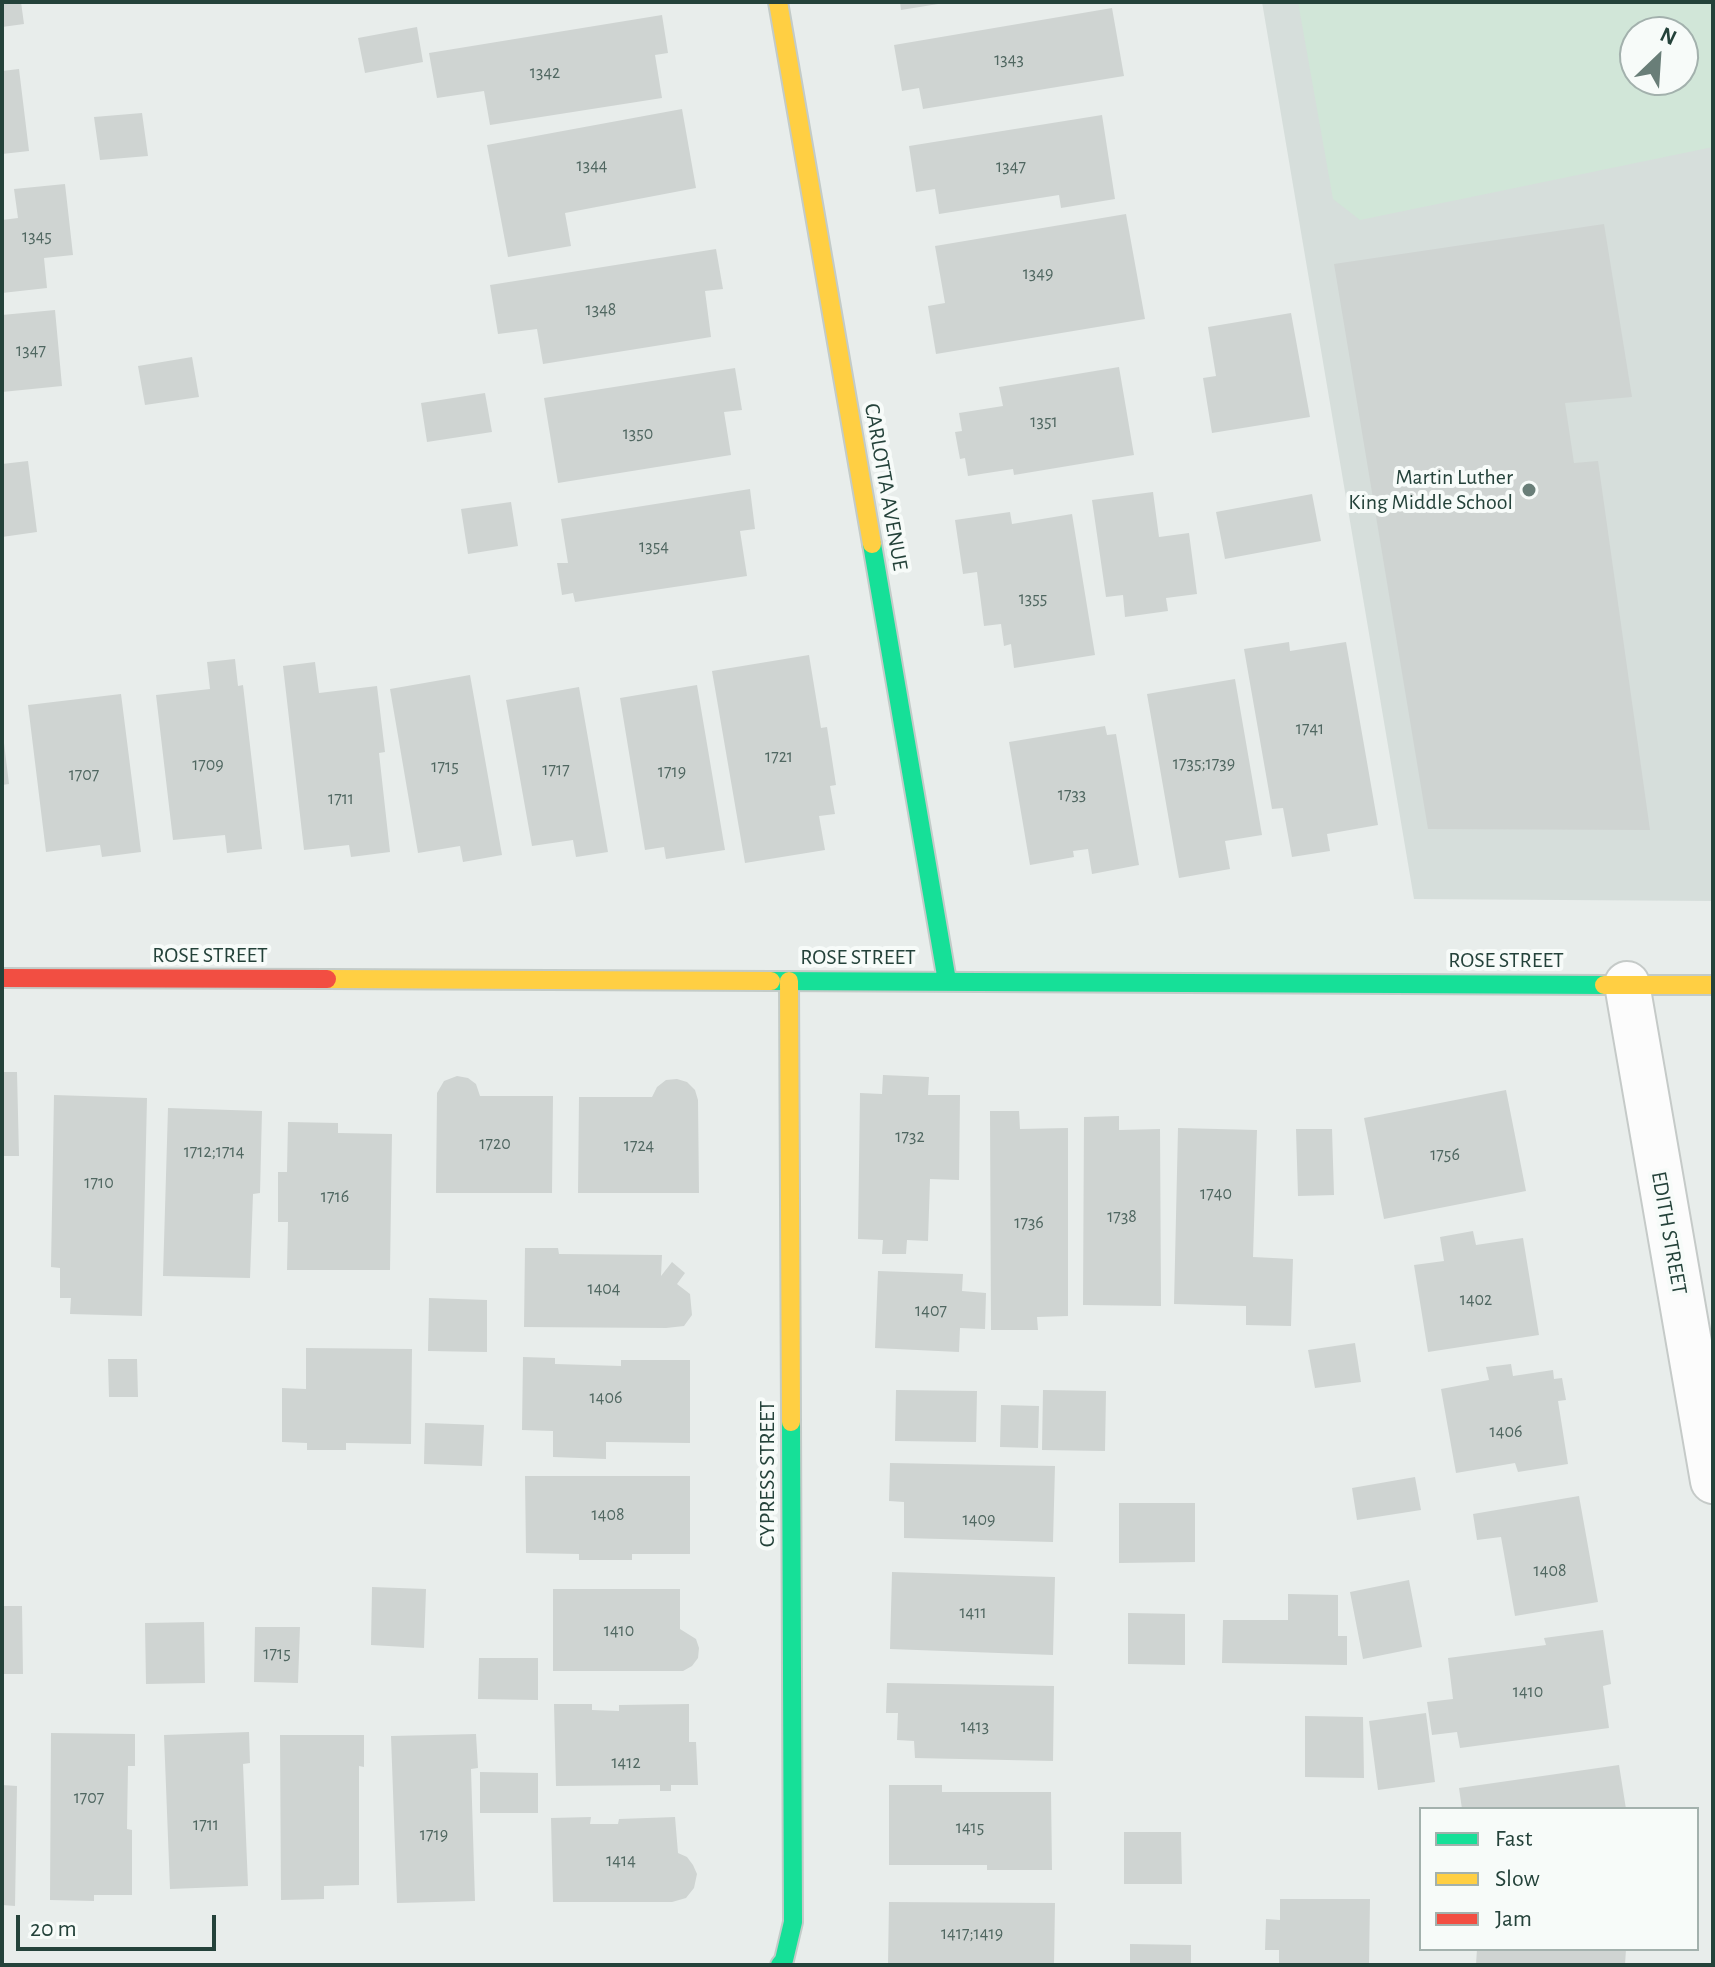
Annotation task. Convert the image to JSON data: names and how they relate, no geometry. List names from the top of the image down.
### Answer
{
  "streets": {
    "street": [
      "CARLOTTA AVENUE",
      "ROSE STREET",
      "EDITH STREET",
      "CYPRESS STREET"
    ]
  },
  "crossings": [
    ["CARLOTTA AVENUE", "ROSE STREET"],
    ["ROSE STREET", "EDITH STREET"],
    ["ROSE STREET", "CYPRESS STREET"]
  ],
  "places": ["Martin Luther King Middle School"],
  "house_numbers": [
    "1343",
    "1342",
    "1344",
    "1347",
    "1345",
    "1349",
    "1348",
    "1347",
    "1351",
    "1350",
    "1354",
    "1355",
    "1741",
    "1721",
    "1735;1739",
    "1709",
    "1715",
    "1717",
    "1719",
    "1707",
    "1733",
    "1711",
    "1732",
    "1720",
    "1724",
    "1712;1714",
    "1756",
    "1710",
    "1740",
    "1716",
    "1738",
    "1736",
    "1404",
    "1402",
    "1407",
    "1406",
    "1406",
    "1408",
    "1409",
    "1408",
    "1411",
    "1410",
    "1715",
    "1410",
    "1413",
    "1412",
    "1707",
    "1711",
    "1415",
    "1719",
    "1414",
    "1417;1419"
  ],
  "legend": ["Fast", "Slow", "Jam"],
  "scale_bar": "20 m",
  "north": "top right"
}
